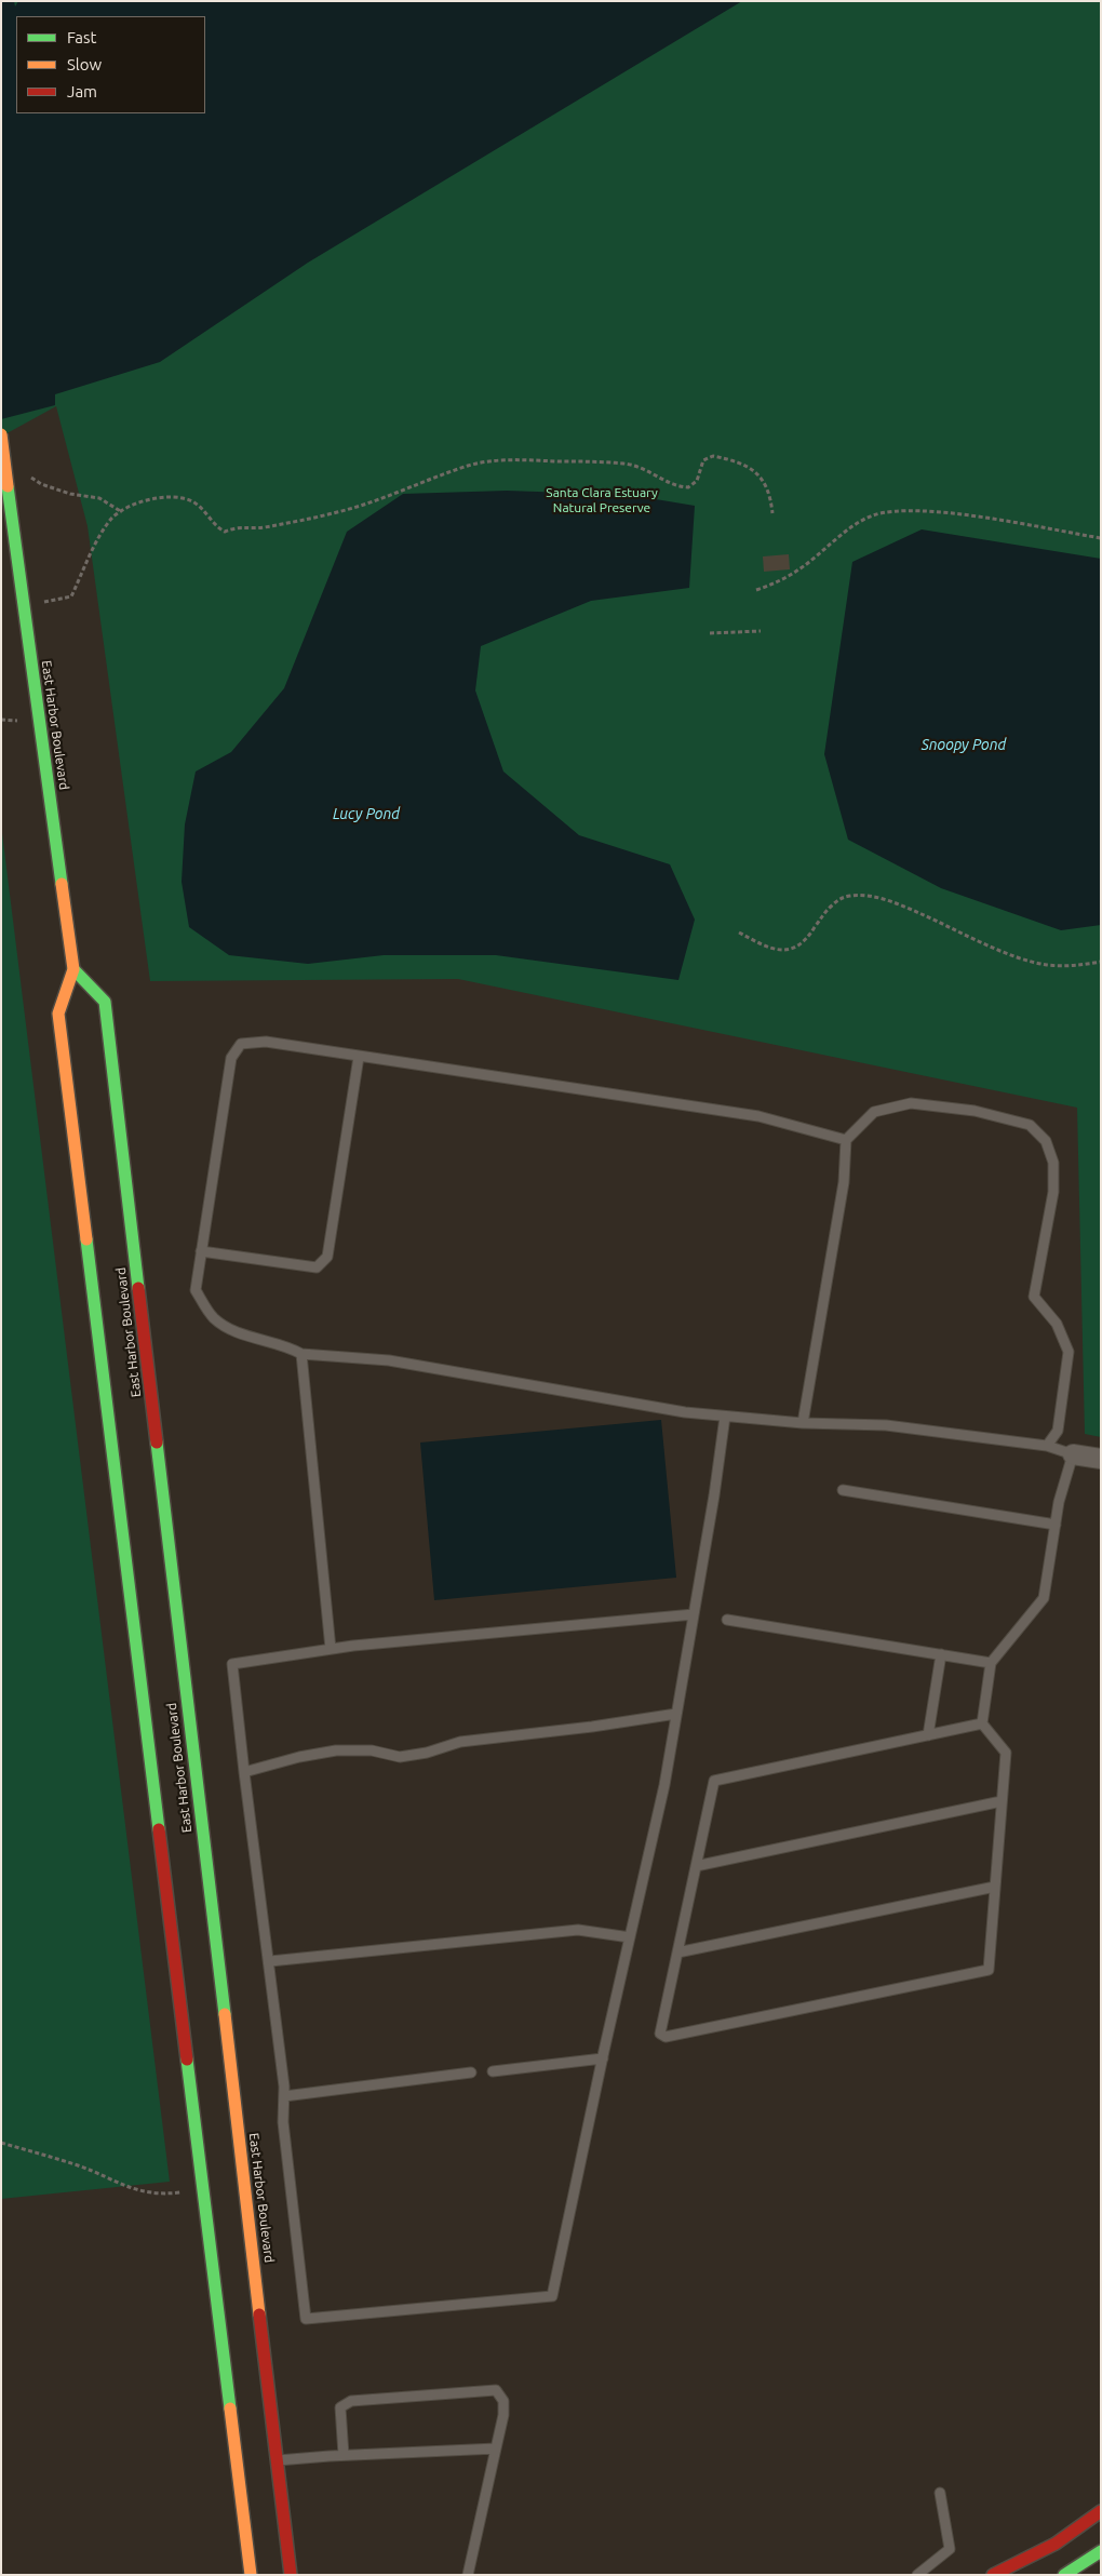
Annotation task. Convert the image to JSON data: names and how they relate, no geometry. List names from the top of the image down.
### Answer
{
  "streets": {
    "main road": ["East Harbor Boulevard"]
  },
  "water": ["Snoopy Pond", "Lucy Pond"],
  "parks": ["Santa Clara Estuary Natural Preserve"],
  "legend": ["Fast", "Slow", "Jam"]
}
